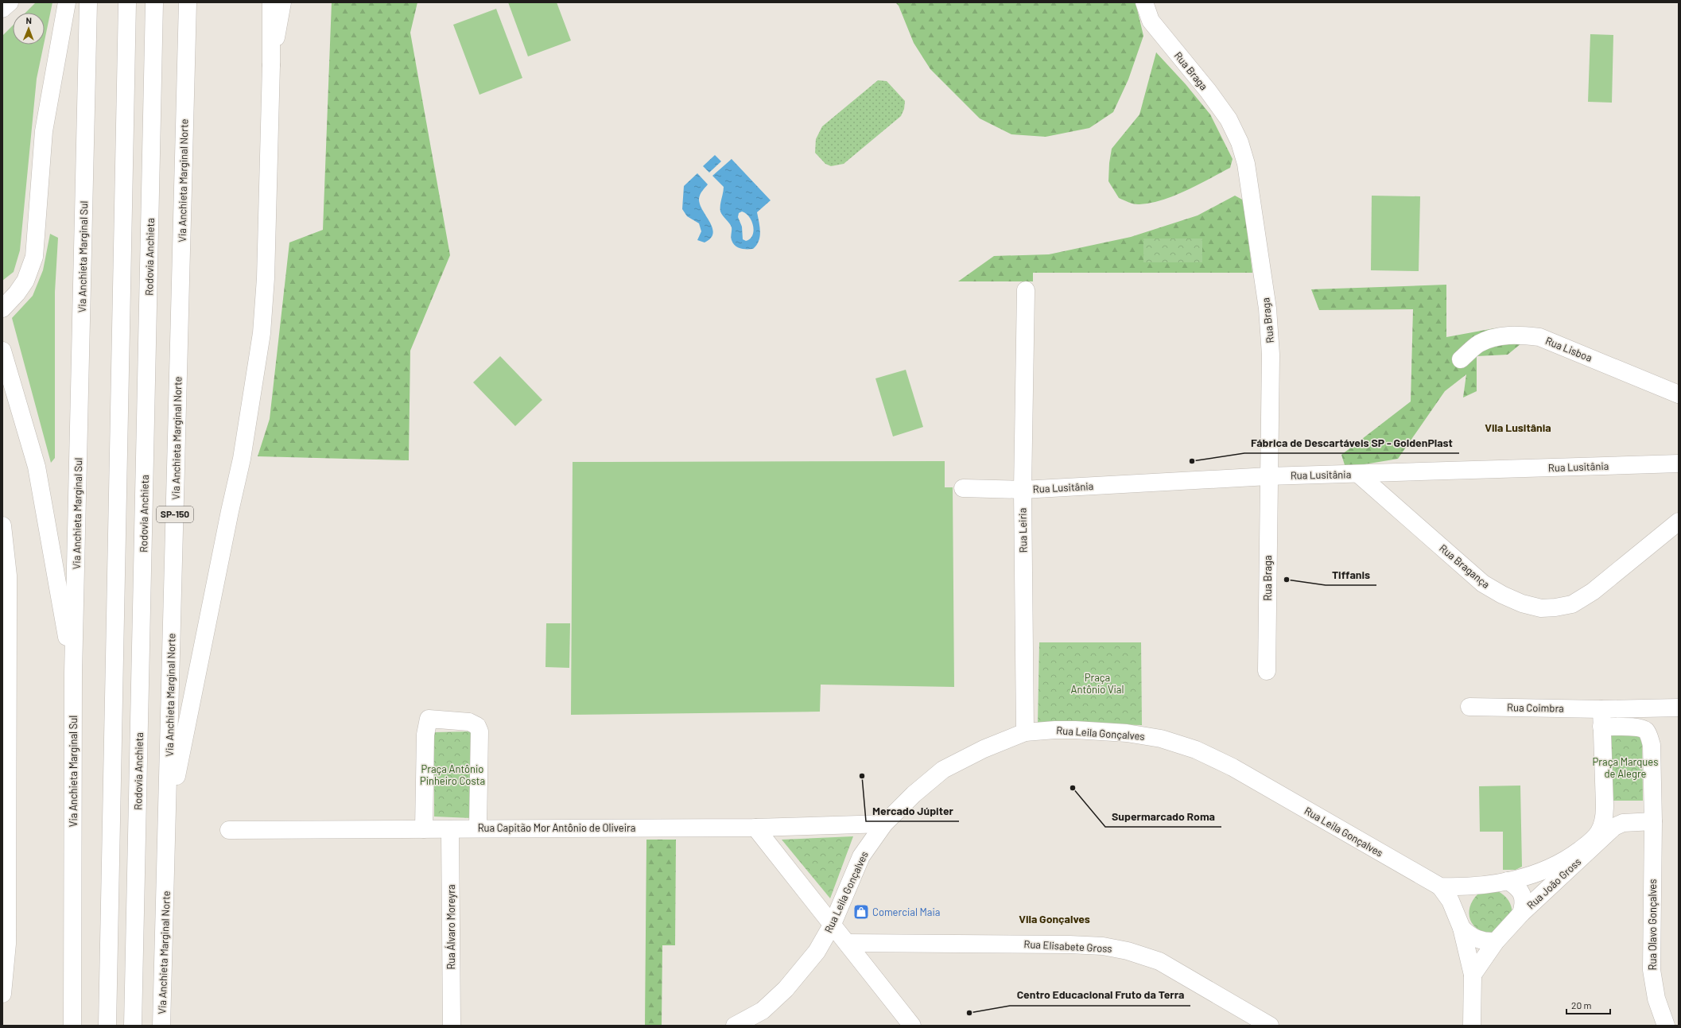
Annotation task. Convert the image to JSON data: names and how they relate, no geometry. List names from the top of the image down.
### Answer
{
  "streets": {
    "main road": [
      "Rua Braga",
      "Via Anchieta Marginal Norte",
      "Via Anchieta Marginal Sul",
      "Rodovia Anchieta",
      "Rua Lisboa",
      "Rua Lusitânia",
      "SP-150",
      "Rua Leiria",
      "Rua Bragança",
      "Rua Coimbra",
      "Rua Leila Gonçalves",
      "Rua Capitão Mor Antônio de Oliveira",
      "Rua João Gross",
      "Rua Olavo Gonçalves",
      "Rua Álvaro Moreyra",
      "Rua Elisabete Gross"
    ]
  },
  "crossings": [
    ["Rua Braga", "Rua Lusitânia"],
    ["Rua Lusitânia", "Rua Leiria"],
    ["Rua Lusitânia", "Rua Bragança"],
    ["Rua Leiria", "Rua Leila Gonçalves"],
    ["Rua Leila Gonçalves", "Rua Capitão Mor Antônio de Oliveira"],
    ["Rua Leila Gonçalves", "Rua Olavo Gonçalves"],
    ["Rua Capitão Mor Antônio de Oliveira", "Rua Álvaro Moreyra"],
    ["Rua João Gross", "Rua Olavo Gonçalves"]
  ],
  "districts": ["Vila Lusitânia", "Vila Gonçalves"],
  "parks": ["Praça Antônio Vial", "Praça Marques de Alegre", "Praça Antônio Pinheiro Costa"],
  "places": {
    "other": [
      "Fábrica de Descartáveis SP - GoldenPlast",
      "Tiffanis",
      "Mercado Júpiter",
      "Supermarcado Roma",
      "Centro Educacional Fruto da Terra"
    ],
    "shop": ["Comercial Maia"]
  },
  "scale_bar": "20 m",
  "north": "top"
}
